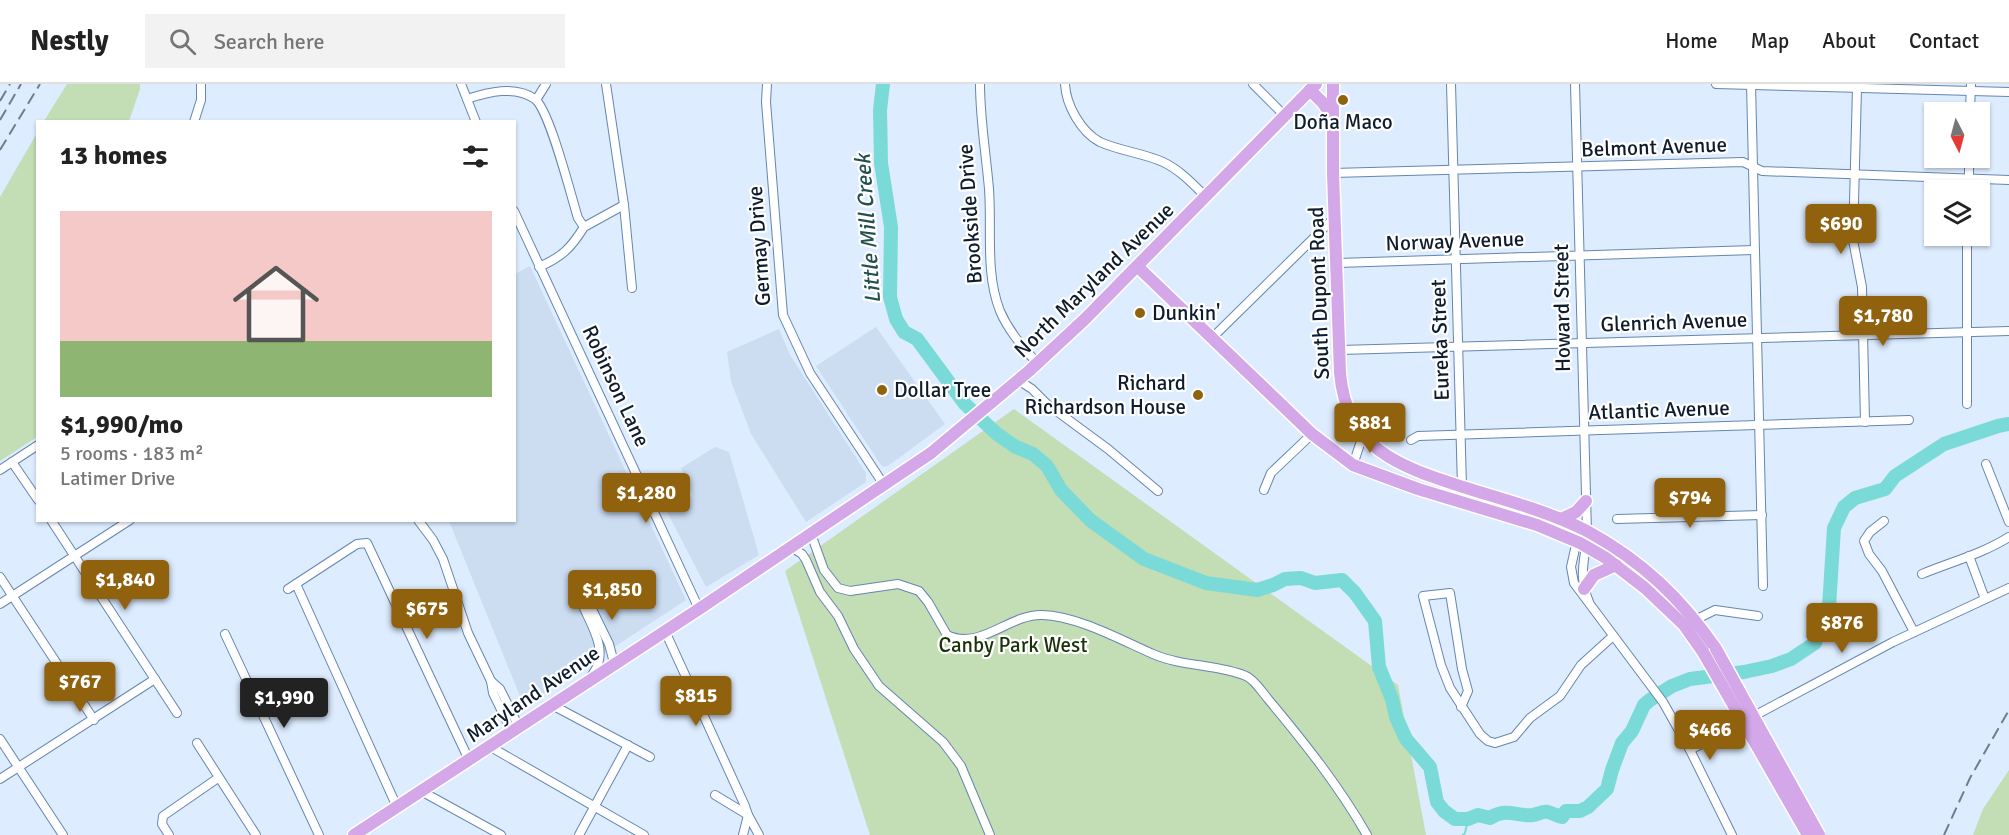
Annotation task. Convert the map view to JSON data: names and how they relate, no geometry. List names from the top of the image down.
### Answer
{
  "streets": {
    "main road": ["North Maryland Avenue", "South Dupont Road", "Maryland Avenue"],
    "street": [
      "Belmont Avenue",
      "Brookside Drive",
      "Norway Avenue",
      "Germay Drive",
      "Howard Street",
      "Glenrich Avenue",
      "Eureka Street",
      "Robinson Lane",
      "Atlantic Avenue"
    ]
  },
  "crossings": [
    ["Belmont Avenue", "South Dupont Road"],
    ["Belmont Avenue", "Howard Street"],
    ["Belmont Avenue", "Eureka Street"],
    ["Brookside Drive", "North Maryland Avenue"],
    ["Norway Avenue", "South Dupont Road"],
    ["Norway Avenue", "Howard Street"],
    ["Norway Avenue", "Eureka Street"],
    ["Germay Drive", "North Maryland Avenue"],
    ["Germay Drive", "Maryland Avenue"],
    ["North Maryland Avenue", "Maryland Avenue"],
    ["South Dupont Road", "Howard Street"],
    ["South Dupont Road", "Glenrich Avenue"],
    ["South Dupont Road", "Eureka Street"],
    ["Howard Street", "Glenrich Avenue"],
    ["Howard Street", "Atlantic Avenue"],
    ["Glenrich Avenue", "Eureka Street"],
    ["Eureka Street", "Atlantic Avenue"],
    ["Robinson Lane", "Maryland Avenue"]
  ],
  "water": ["Little Mill Creek"],
  "parks": ["Canby Park West"],
  "places": [
    "Doña Maco",
    "Dunkin'",
    "Dollar Tree",
    "Richard Richardson House"
  ],
  "north": "bottom",
  "page": {
    "header": "Nestly",
    "search": "Search here",
    "nav": [
      "Home",
      "Map",
      "About",
      "Contact"
    ],
    "heading": "13 homes",
    "list": [
      {
        "name": "$1,990/mo",
        "note": "5 rooms · 183 m² · Latimer Drive"
      }
    ],
    "price": [
      "$690",
      "$1,780",
      "$881",
      "$1,280",
      "$794",
      "$1,840",
      "$1,850",
      "$675",
      "$876",
      "$767",
      "$815",
      "$1,990",
      "$466"
    ]
  }
}
